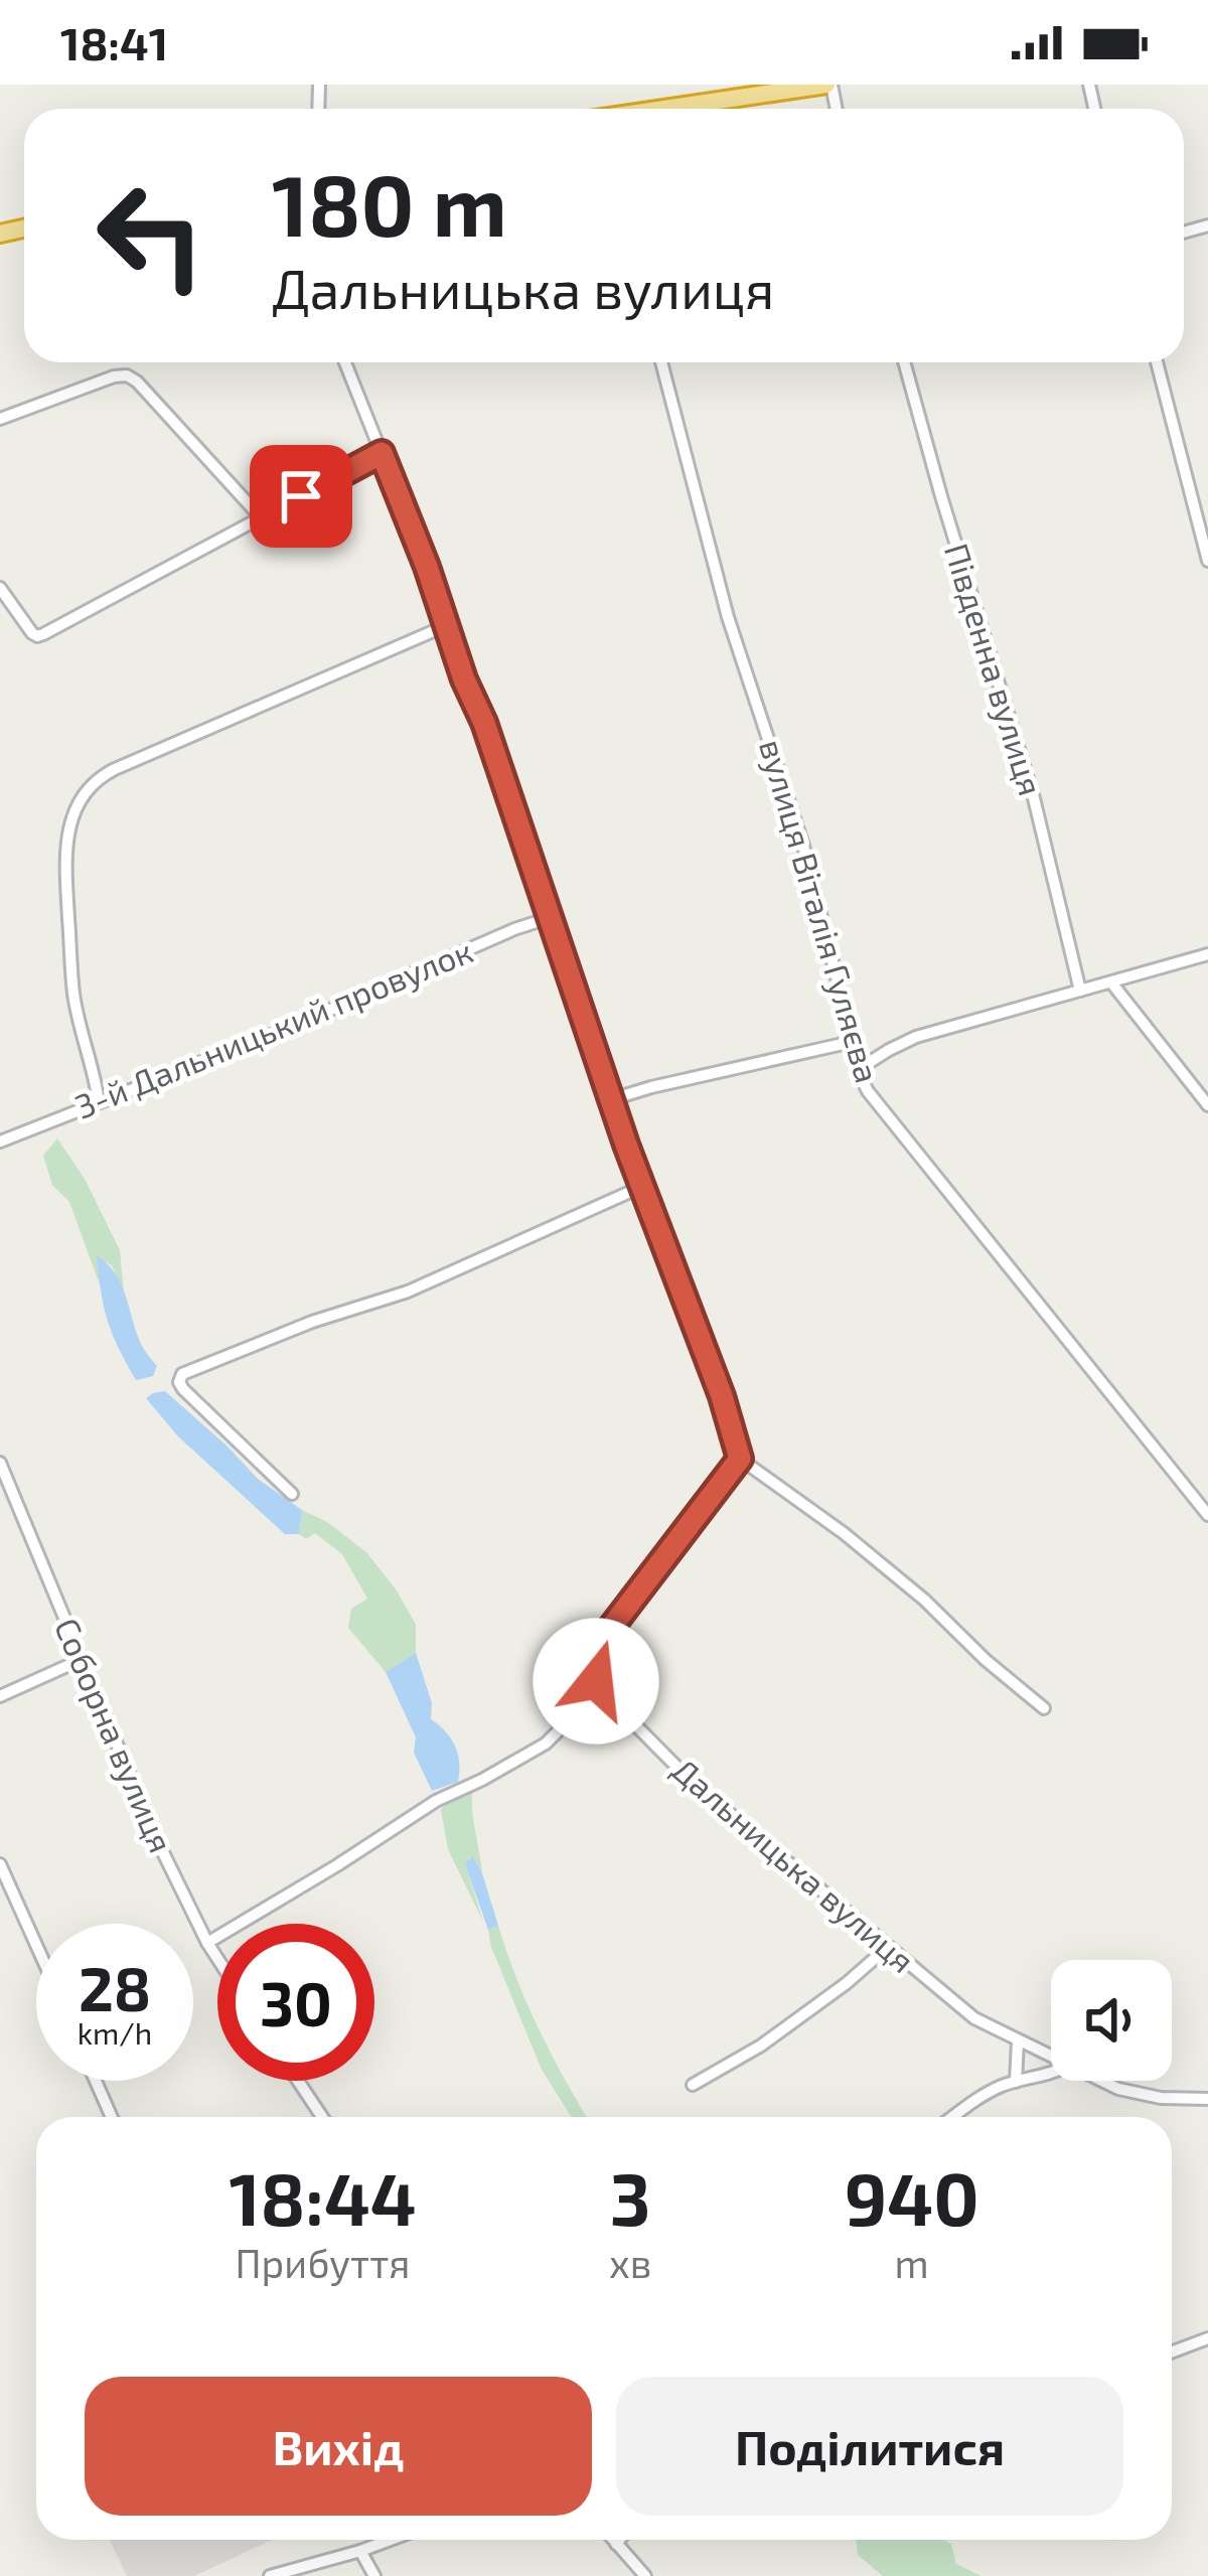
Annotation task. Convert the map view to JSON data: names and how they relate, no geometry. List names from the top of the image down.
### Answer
{
  "streets": {
    "street": [
      "Південна вулиця",
      "вулиця Віталія Гуляєва",
      "3-й Дальницький провулок",
      "Соборна вулиця",
      "Дальницька вулиця"
    ]
  },
  "page": {
    "status": "18:41",
    "turn": ["180 m", "Дальницька вулиця"],
    "speed": "28 km/h",
    "limit": "30",
    "eta": [
      "18:44",
      "Прибуття",
      "3",
      "хв",
      "940",
      "m"
    ],
    "buttons": ["Вихід", "Поділитися"]
  }
}
